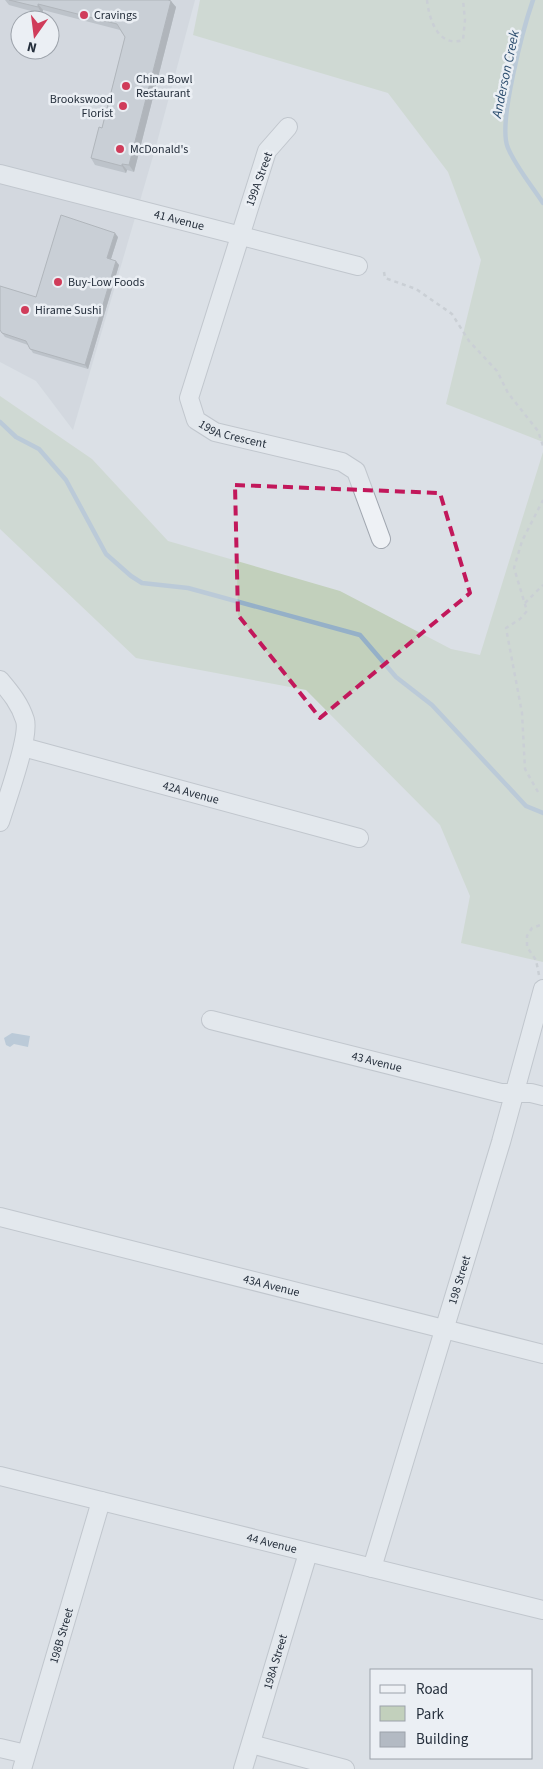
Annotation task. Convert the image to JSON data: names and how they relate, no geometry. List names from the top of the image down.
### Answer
{
  "streets": {
    "street": [
      "199A Street",
      "41 Avenue",
      "199A Crescent",
      "42A Avenue",
      "43 Avenue",
      "198 Street",
      "43A Avenue",
      "44 Avenue",
      "198B Street",
      "198A Street"
    ]
  },
  "crossings": [
    ["199A Street", "41 Avenue"],
    ["199A Street", "199A Crescent"],
    ["41 Avenue", "199A Crescent"],
    ["43 Avenue", "198 Street"],
    ["198 Street", "43A Avenue"],
    ["198 Street", "44 Avenue"],
    ["44 Avenue", "198B Street"],
    ["44 Avenue", "198A Street"]
  ],
  "water": ["Anderson Creek"],
  "places": [
    "Cravings",
    "China Bowl Restaurant",
    "Brookswood Florist",
    "McDonald's",
    "Buy-Low Foods",
    "Hirame Sushi"
  ],
  "legend": ["Road", "Park", "Building"],
  "north": "bottom"
}
